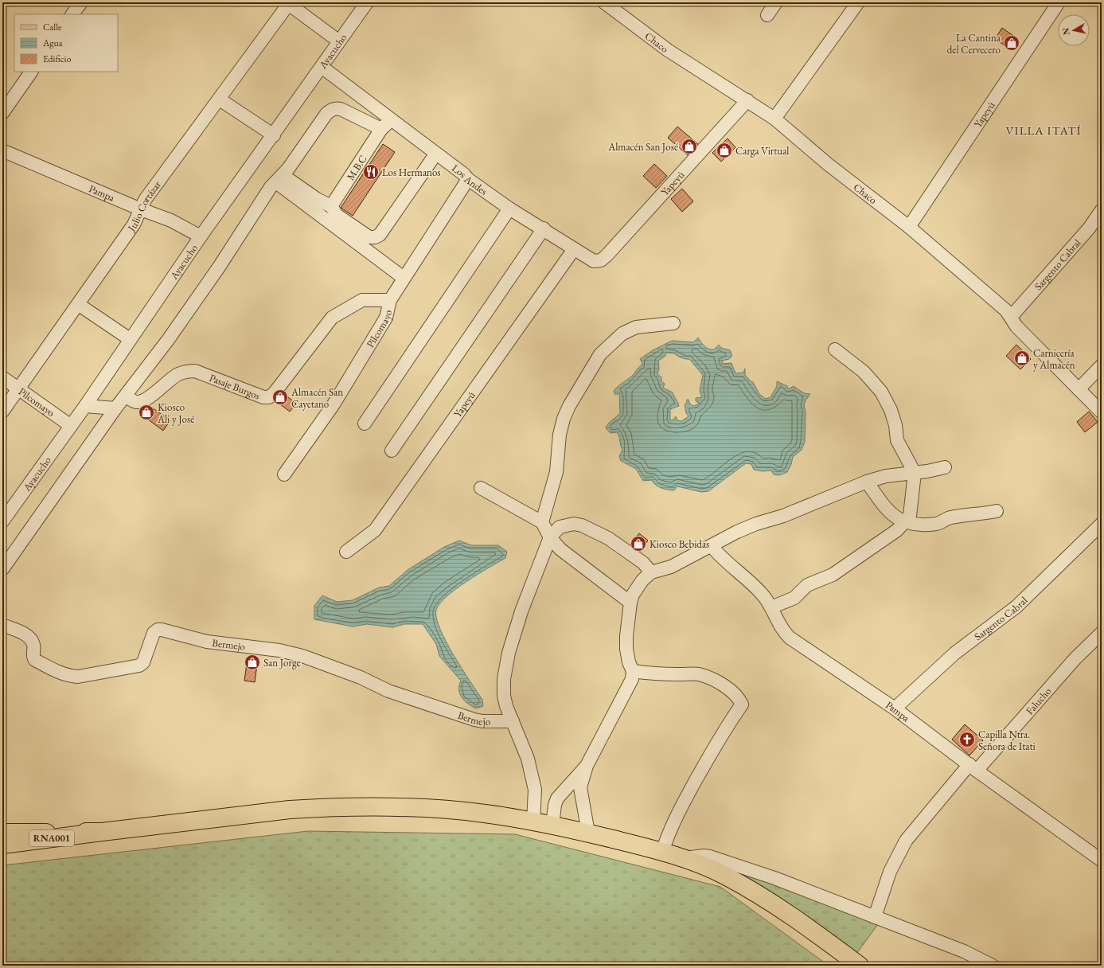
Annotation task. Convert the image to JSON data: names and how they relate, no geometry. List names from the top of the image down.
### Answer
{
  "streets": {
    "main road": ["RNA001"],
    "street": [
      "Chaco",
      "Ayacucho",
      "Yapeyú",
      "M.B.C",
      "Los Andes",
      "Pampa",
      "Julio Cortázar",
      "Sargento Cabral",
      "Pilcomayo",
      "Pasaje Burgos",
      "Bermejo",
      "Falucho"
    ]
  },
  "crossings": [
    ["Chaco", "Yapeyú"],
    ["Chaco", "Sargento Cabral"],
    ["Ayacucho", "Los Andes"],
    ["Ayacucho", "Pampa"],
    ["Ayacucho", "Pilcomayo"],
    ["Yapeyú", "Los Andes"],
    ["Los Andes", "Pilcomayo"],
    ["Pampa", "Julio Cortázar"],
    ["Pampa", "Sargento Cabral"],
    ["Pampa", "Falucho"],
    ["Julio Cortázar", "Pilcomayo"],
    ["Pilcomayo", "Pasaje Burgos"]
  ],
  "districts": ["VILLA ITATÍ"],
  "places": {
    "shop": [
      "La Cantina del Cervecero",
      "Almacén San José",
      "Carga Virtual",
      "Carnicería y Almacén",
      "Almacén San Cayetano",
      "Kiosco Ali y José",
      "Kiosco Bebidas",
      "San Jorge"
    ],
    "restaurant": ["Los Hermanos"],
    "church": ["Capilla Ntra. Señora de Itati"]
  },
  "legend": ["Calle", "Agua", "Edificio"],
  "north": "left"
}
